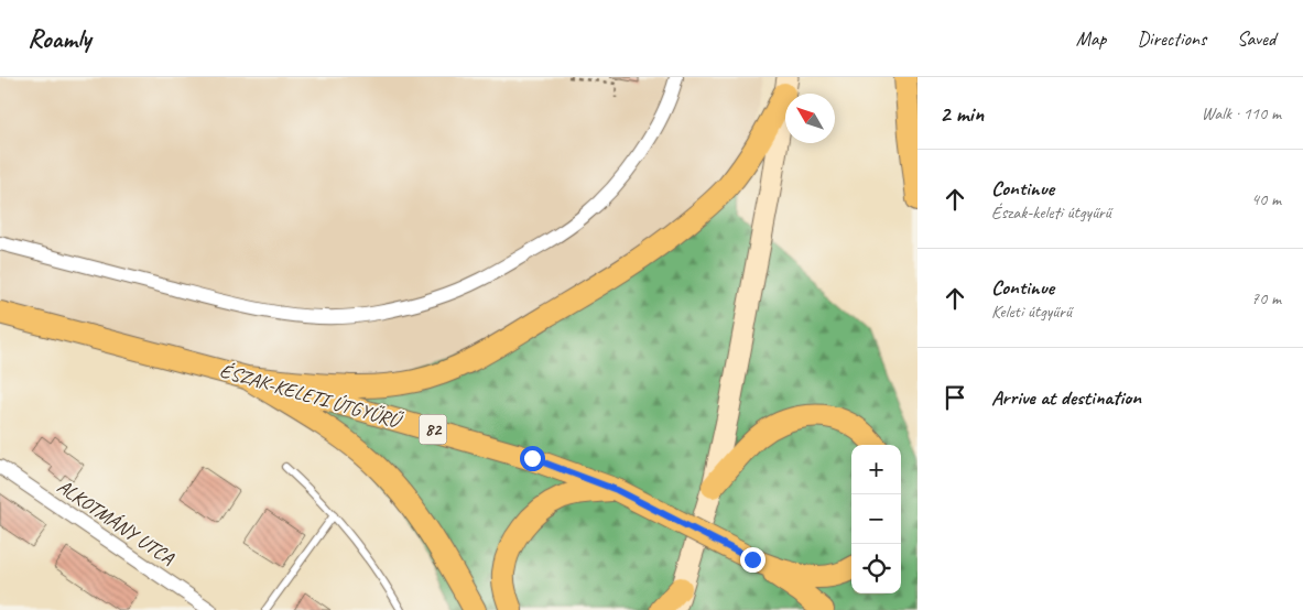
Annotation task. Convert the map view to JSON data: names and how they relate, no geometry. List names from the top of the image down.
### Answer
{
  "streets": {
    "main road": ["ÉSZAK-KELETI ÚTGYŰRŰ", "82"],
    "street": ["ALKOTMÁNY UTCA"]
  },
  "crossings": [
    ["ÉSZAK-KELETI ÚTGYŰRŰ", "82"]
  ],
  "north": "top left",
  "page": {
    "header": "Roamly",
    "nav": ["Map", "Directions", "Saved"],
    "heading": ["2 min", "Walk · 110 m"],
    "list": [
      ["Continue", "Észak-keleti útgyűrű", "40 m"],
      ["Continue", "Keleti útgyűrű", "70 m"],
      "Arrive at destination"
    ],
    "map_buttons": ["+", "−"]
  }
}
